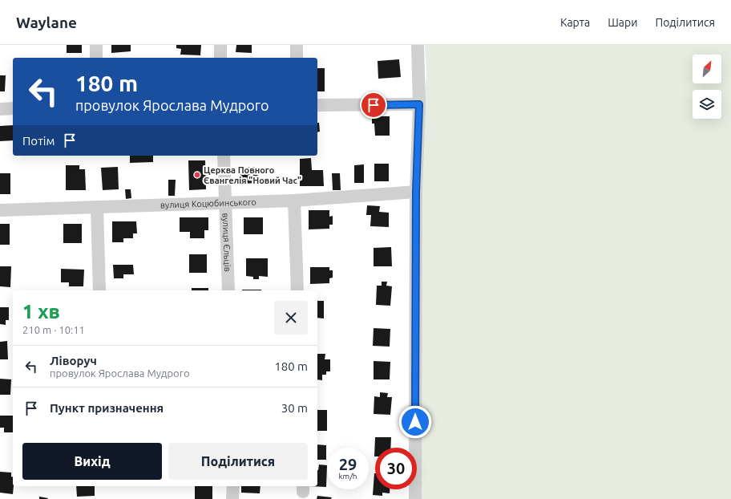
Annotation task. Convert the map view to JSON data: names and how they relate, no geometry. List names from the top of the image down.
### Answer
{
  "streets": {
    "street": ["вулиця Коцюбинського", "вулиця Єльців"]
  },
  "crossings": [
    ["вулиця Коцюбинського", "вулиця Єльців"]
  ],
  "places": ["Церква Повного Євангелія \"Новий Час\""],
  "north": "top right",
  "page": {
    "header": "Waylane",
    "nav": ["Карта", "Шари", "Поділитися"],
    "turn": ["180 m", "провулок Ярослава Мудрого"],
    "then": "Потім",
    "heading": ["1 хв", "210 m · 10:11"],
    "list": [
      {
        "name": "Ліворуч",
        "note": "провулок Ярослава Мудрого",
        "value": "180 m"
      },
      {
        "name": "Пункт призначення",
        "value": "30 m"
      }
    ],
    "buttons": ["Вихід", "Поділитися"],
    "speed": "29 km/h",
    "limit": "30"
  }
}
